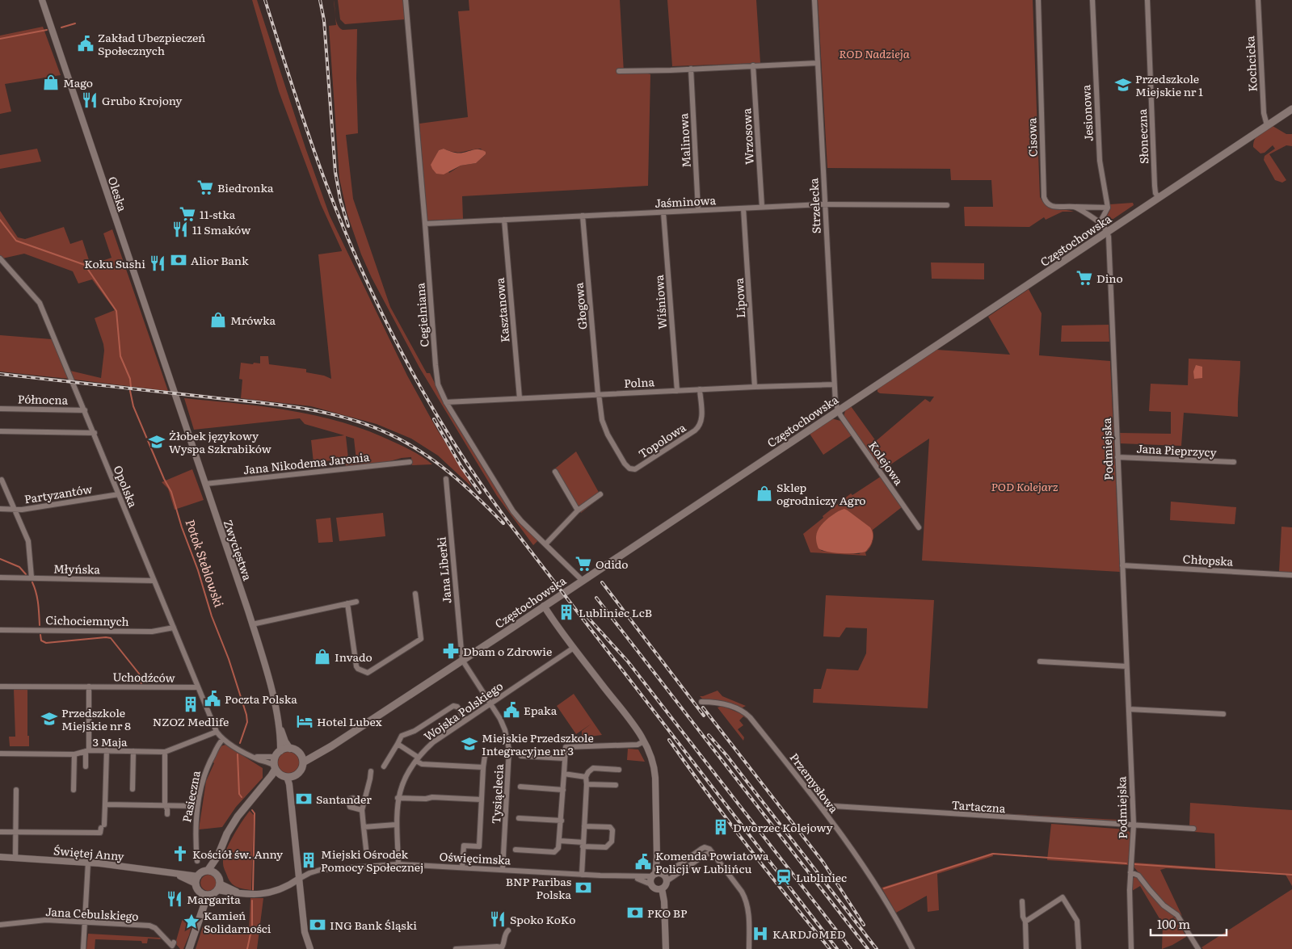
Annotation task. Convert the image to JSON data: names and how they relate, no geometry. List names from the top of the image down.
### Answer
{
  "streets": {
    "main road": ["Częstochowska"],
    "street": [
      "Kochcicka",
      "Jesionowa",
      "Wrzosowa",
      "Słoneczna",
      "Cisowa",
      "Malinowa",
      "Oleska",
      "Jaśminowa",
      "Strzelecka",
      "Lipowa",
      "Wiśniowa",
      "Głogowa",
      "Kasztanowa",
      "Cegielniana",
      "Polna",
      "Północna",
      "Topolowa",
      "Podmiejska",
      "Jana Pieprzycy",
      "Jana Nikodema Jaronia",
      "Kolejowa",
      "Opolska",
      "Partyzantów",
      "Zwycięstwa",
      "Chłopska",
      "Młyńska",
      "Jana Liberki",
      "Cichociemnych",
      "Uchodźców",
      "Wojska Polskiego",
      "3 Maja",
      "Przemysłowa",
      "Tysiąclecia",
      "Pasieczna",
      "Tartaczna",
      "Świętej Anny",
      "Oświęcimska",
      "Jana Cebulskiego"
    ]
  },
  "crossings": [
    ["Kochcicka", "Częstochowska"],
    ["Wrzosowa", "Jaśminowa"],
    ["Słoneczna", "Częstochowska"],
    ["Malinowa", "Jaśminowa"],
    ["Oleska", "Zwycięstwa"],
    ["Jaśminowa", "Strzelecka"],
    ["Jaśminowa", "Lipowa"],
    ["Jaśminowa", "Wiśniowa"],
    ["Jaśminowa", "Głogowa"],
    ["Jaśminowa", "Kasztanowa"],
    ["Jaśminowa", "Cegielniana"],
    ["Strzelecka", "Częstochowska"],
    ["Strzelecka", "Polna"],
    ["Strzelecka", "Kolejowa"],
    ["Częstochowska", "Cegielniana"],
    ["Częstochowska", "Podmiejska"],
    ["Częstochowska", "Kolejowa"],
    ["Częstochowska", "Zwycięstwa"],
    ["Częstochowska", "Jana Liberki"],
    ["Częstochowska", "Tysiąclecia"],
    ["Lipowa", "Polna"],
    ["Wiśniowa", "Polna"],
    ["Głogowa", "Polna"],
    ["Głogowa", "Topolowa"],
    ["Kasztanowa", "Polna"],
    ["Cegielniana", "Polna"],
    ["Polna", "Topolowa"],
    ["Północna", "Opolska"],
    ["Podmiejska", "Jana Pieprzycy"],
    ["Podmiejska", "Chłopska"],
    ["Podmiejska", "Tartaczna"],
    ["Jana Nikodema Jaronia", "Zwycięstwa"],
    ["Opolska", "Partyzantów"],
    ["Opolska", "Młyńska"],
    ["Opolska", "Cichociemnych"],
    ["Opolska", "Uchodźców"],
    ["Opolska", "3 Maja"],
    ["Jana Liberki", "Tysiąclecia"],
    ["Wojska Polskiego", "Tysiąclecia"],
    ["Wojska Polskiego", "Oświęcimska"],
    ["Przemysłowa", "Tartaczna"],
    ["Tysiąclecia", "Oświęcimska"]
  ],
  "water": ["Potok Steblowski"],
  "parks": ["ROD Nadzieja", "POD Kolejarz"],
  "places": {
    "public building": [
      "Zakład Ubezpieczeń Społecznych",
      "Poczta Polska",
      "Epaka",
      "Komenda Powiatowa Policji w Lublińcu"
    ],
    "shop": [
      "Mago",
      "Mrówka",
      "Sklep ogrodniczy Agro",
      "Invado"
    ],
    "school or university": [
      "Przedszkole Miejskie nr 1",
      "Żłobek językowy Wyspa Szkrabików",
      "Przedszkole Miejskie nr 8",
      "Miejskie Przedszkole Integracyjne nr 3"
    ],
    "restaurant": [
      "Grubo Krojony",
      "11 Smaków",
      "Koku Sushi",
      "Margarita",
      "Spoko KoKo"
    ],
    "supermarket": [
      "Biedronka",
      "11-stka",
      "Dino",
      "Odido"
    ],
    "bank": [
      "Alior Bank",
      "Santander",
      "BNP Paribas Polska",
      "PKO BP",
      "ING Bank Śląski"
    ],
    "building": [
      "Lubliniec LcB",
      "NZOZ Medlife",
      "Dworzec Kolejowy",
      "Miejski Ośrodek Pomocy Społecznej"
    ],
    "pharmacy": ["Dbam o Zdrowie"],
    "hotel": ["Hotel Lubex"],
    "church": ["Kościół św. Anny"],
    "station": ["Lubliniec"],
    "place": ["Kamień Solidarności"],
    "hospital": ["KARDJoMED"]
  },
  "scale_bar": "100 m"
}
